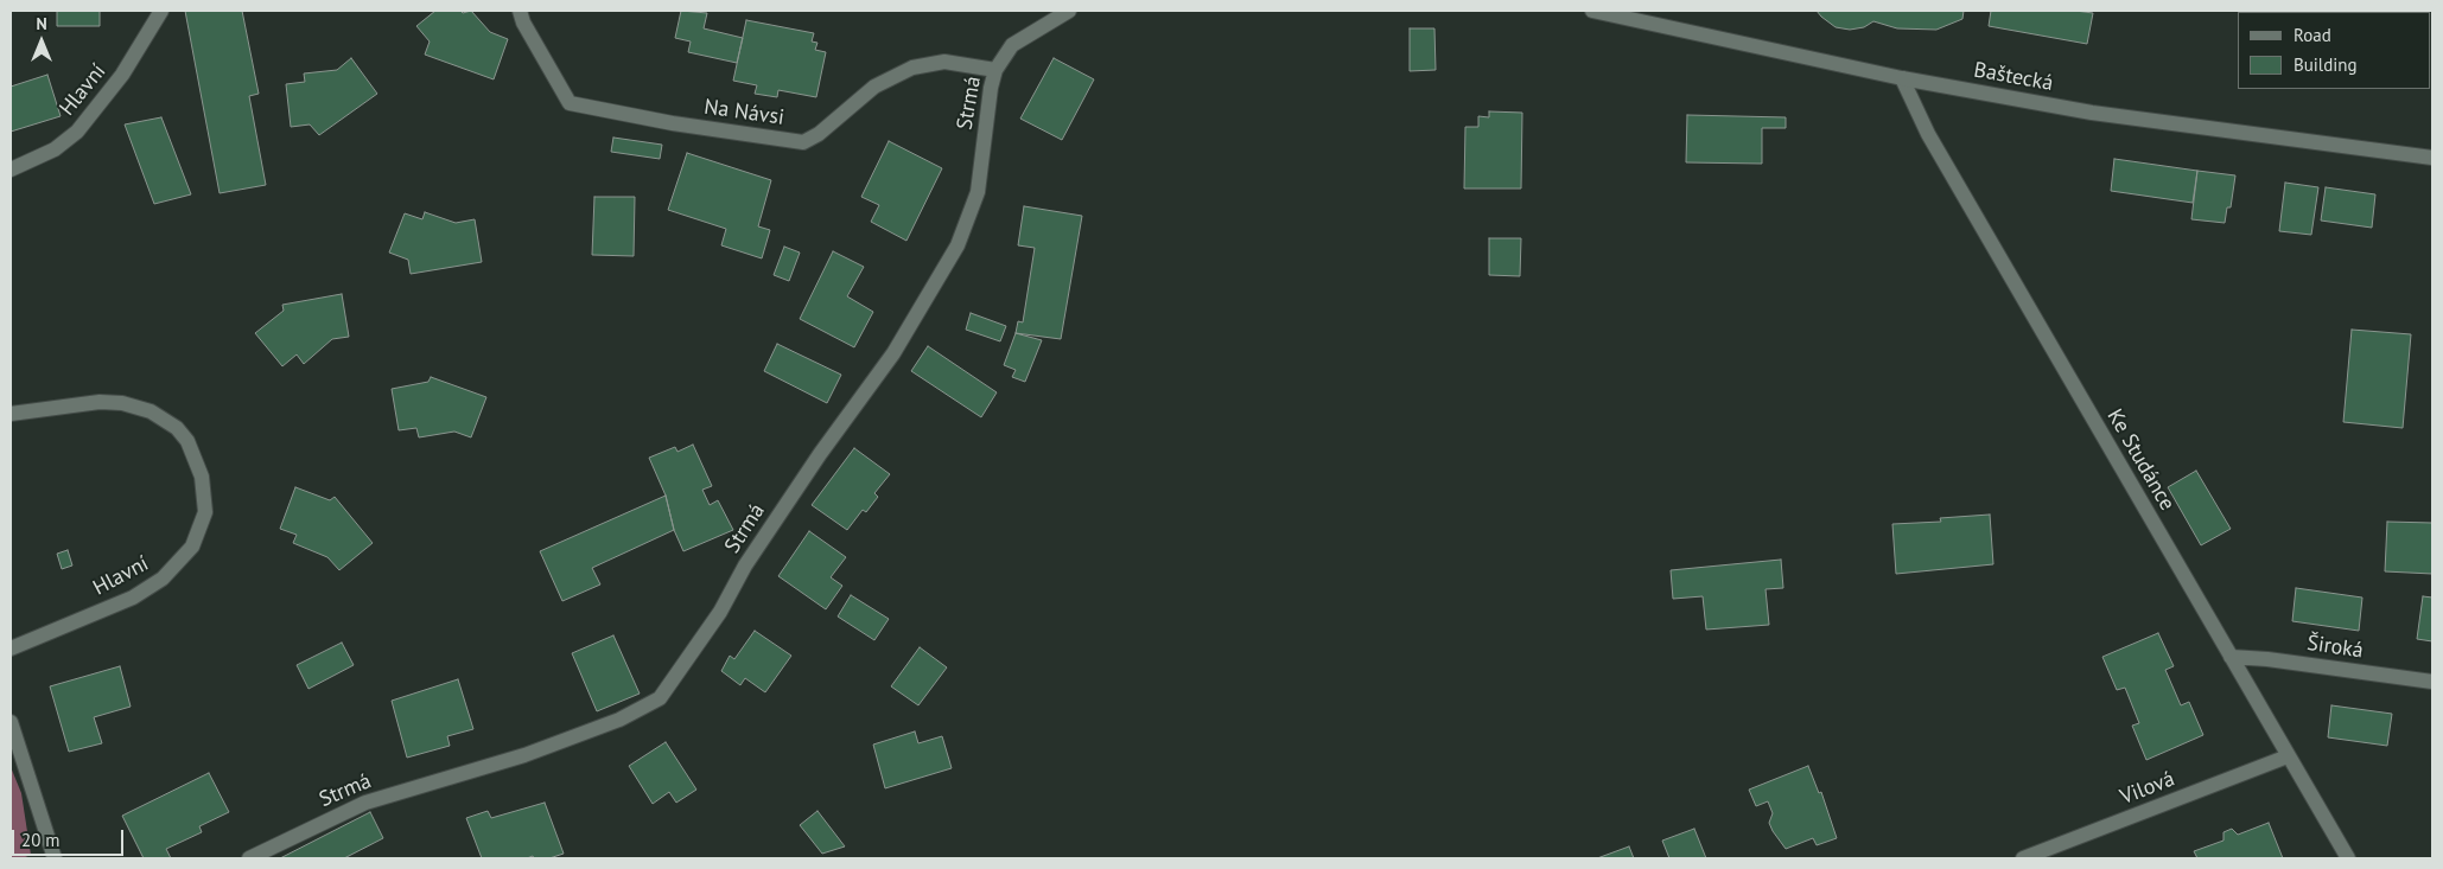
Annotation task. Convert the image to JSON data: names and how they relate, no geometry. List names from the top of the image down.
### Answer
{
  "streets": {
    "street": [
      "Baštecká",
      "Hlavní",
      "Strmá",
      "Na Návsi",
      "Ke Studánce",
      "Široká",
      "Vilová"
    ]
  },
  "crossings": [
    ["Baštecká", "Ke Studánce"],
    ["Strmá", "Na Návsi"],
    ["Ke Studánce", "Široká"],
    ["Ke Studánce", "Vilová"]
  ],
  "legend": ["Road", "Building"],
  "scale_bar": "20 m",
  "north": "top"
}
